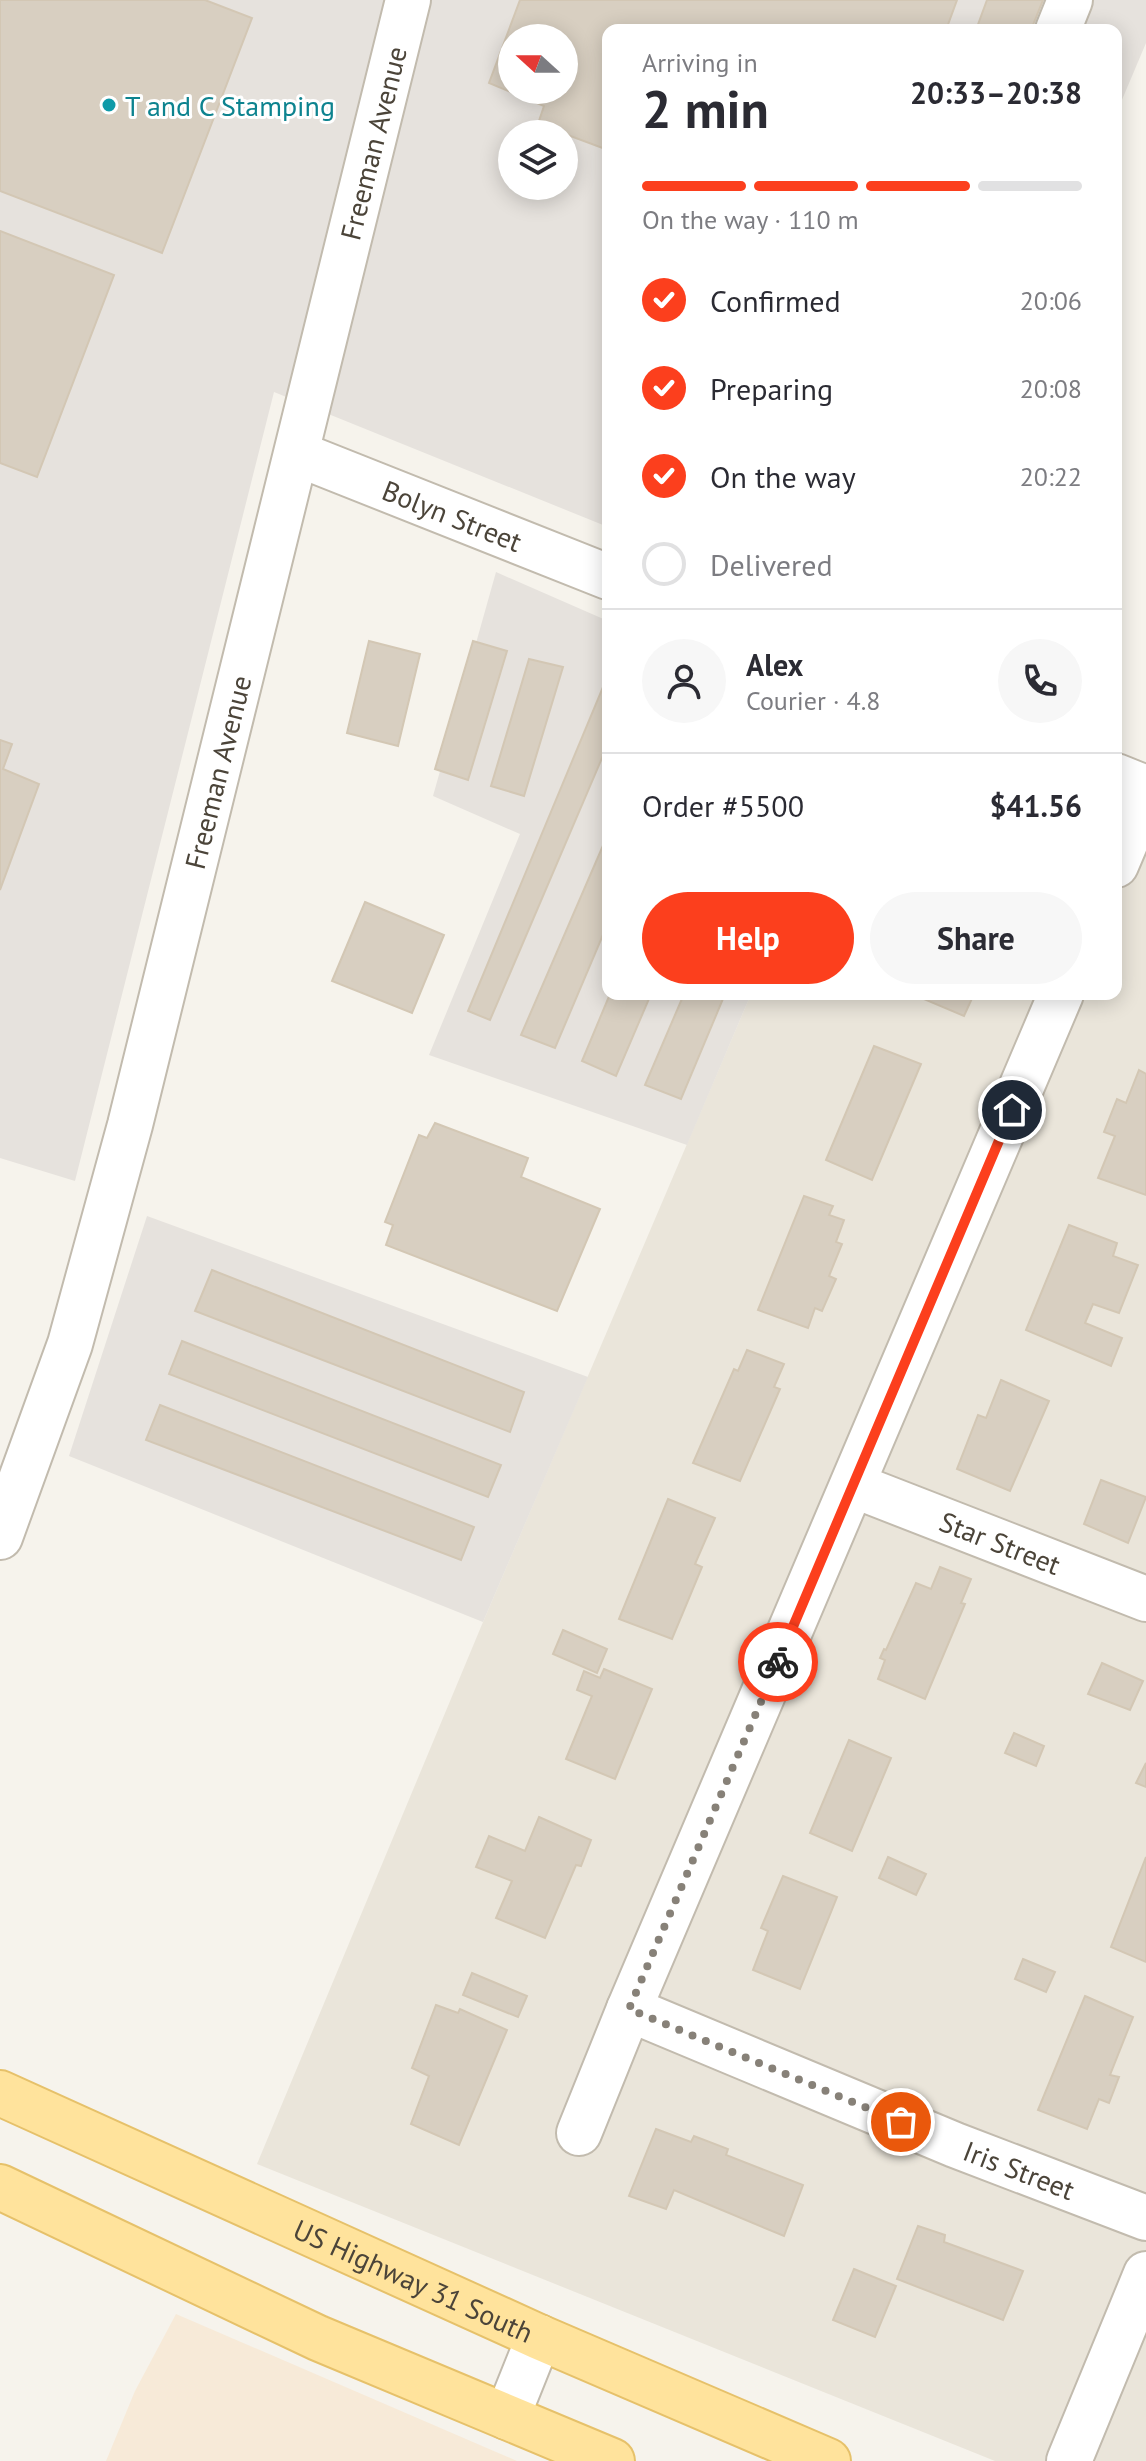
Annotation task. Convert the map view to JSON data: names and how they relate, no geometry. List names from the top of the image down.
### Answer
{
  "streets": {
    "main road": ["US Highway 31 South"],
    "street": [
      "Freeman Avenue",
      "Bolyn Street",
      "Star Street",
      "Iris Street"
    ]
  },
  "crossings": [
    ["Freeman Avenue", "Bolyn Street"]
  ],
  "places": ["T and C Stamping"],
  "north": "left",
  "page": {
    "heading": ["2 min", "Arriving in", "20:33–20:38"],
    "panel": [
      "Alex",
      "Courier · 4.8",
      "Order #5500",
      "$41.56"
    ],
    "bar": "On the way · 110 m",
    "list": [
      ["Confirmed", "20:06"],
      ["Preparing", "20:08"],
      ["On the way", "20:22"],
      "Delivered"
    ],
    "buttons": ["Help", "Share"]
  }
}
